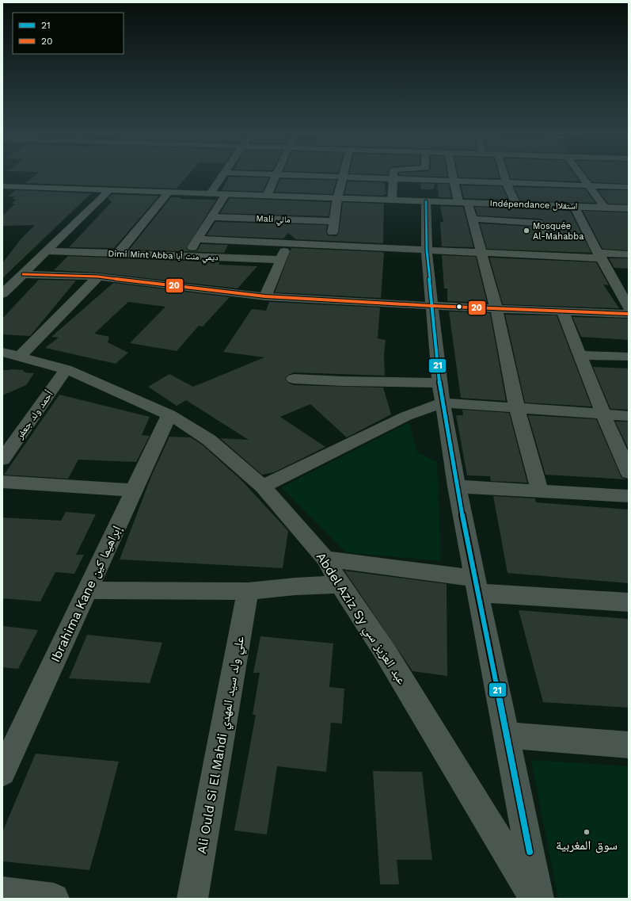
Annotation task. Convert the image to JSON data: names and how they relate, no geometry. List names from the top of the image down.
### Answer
{
  "streets": {
    "street": [
      "Indépendance استقلال",
      "Mali مالي",
      "Dimi Mint Abba ديمي منت أبا",
      "أحمد ولد جعفر",
      "Ibrahima Kane إبراهيما كين",
      "Abdel Aziz Sy عبد العزيز سي",
      "Ali Ould Si El Mahdi علي ولد سيد المهدي"
    ]
  },
  "crossings": [
    ["أحمد ولد جعفر", "Abdel Aziz Sy عبد العزيز سي"],
    ["Ibrahima Kane إبراهيما كين", "Abdel Aziz Sy عبد العزيز سي"]
  ],
  "places": ["Mosquée Al-Mahabba", "سوق المغربية"],
  "lines": ["transit line 21", "transit line 20"],
  "legend": ["21", "20"]
}
